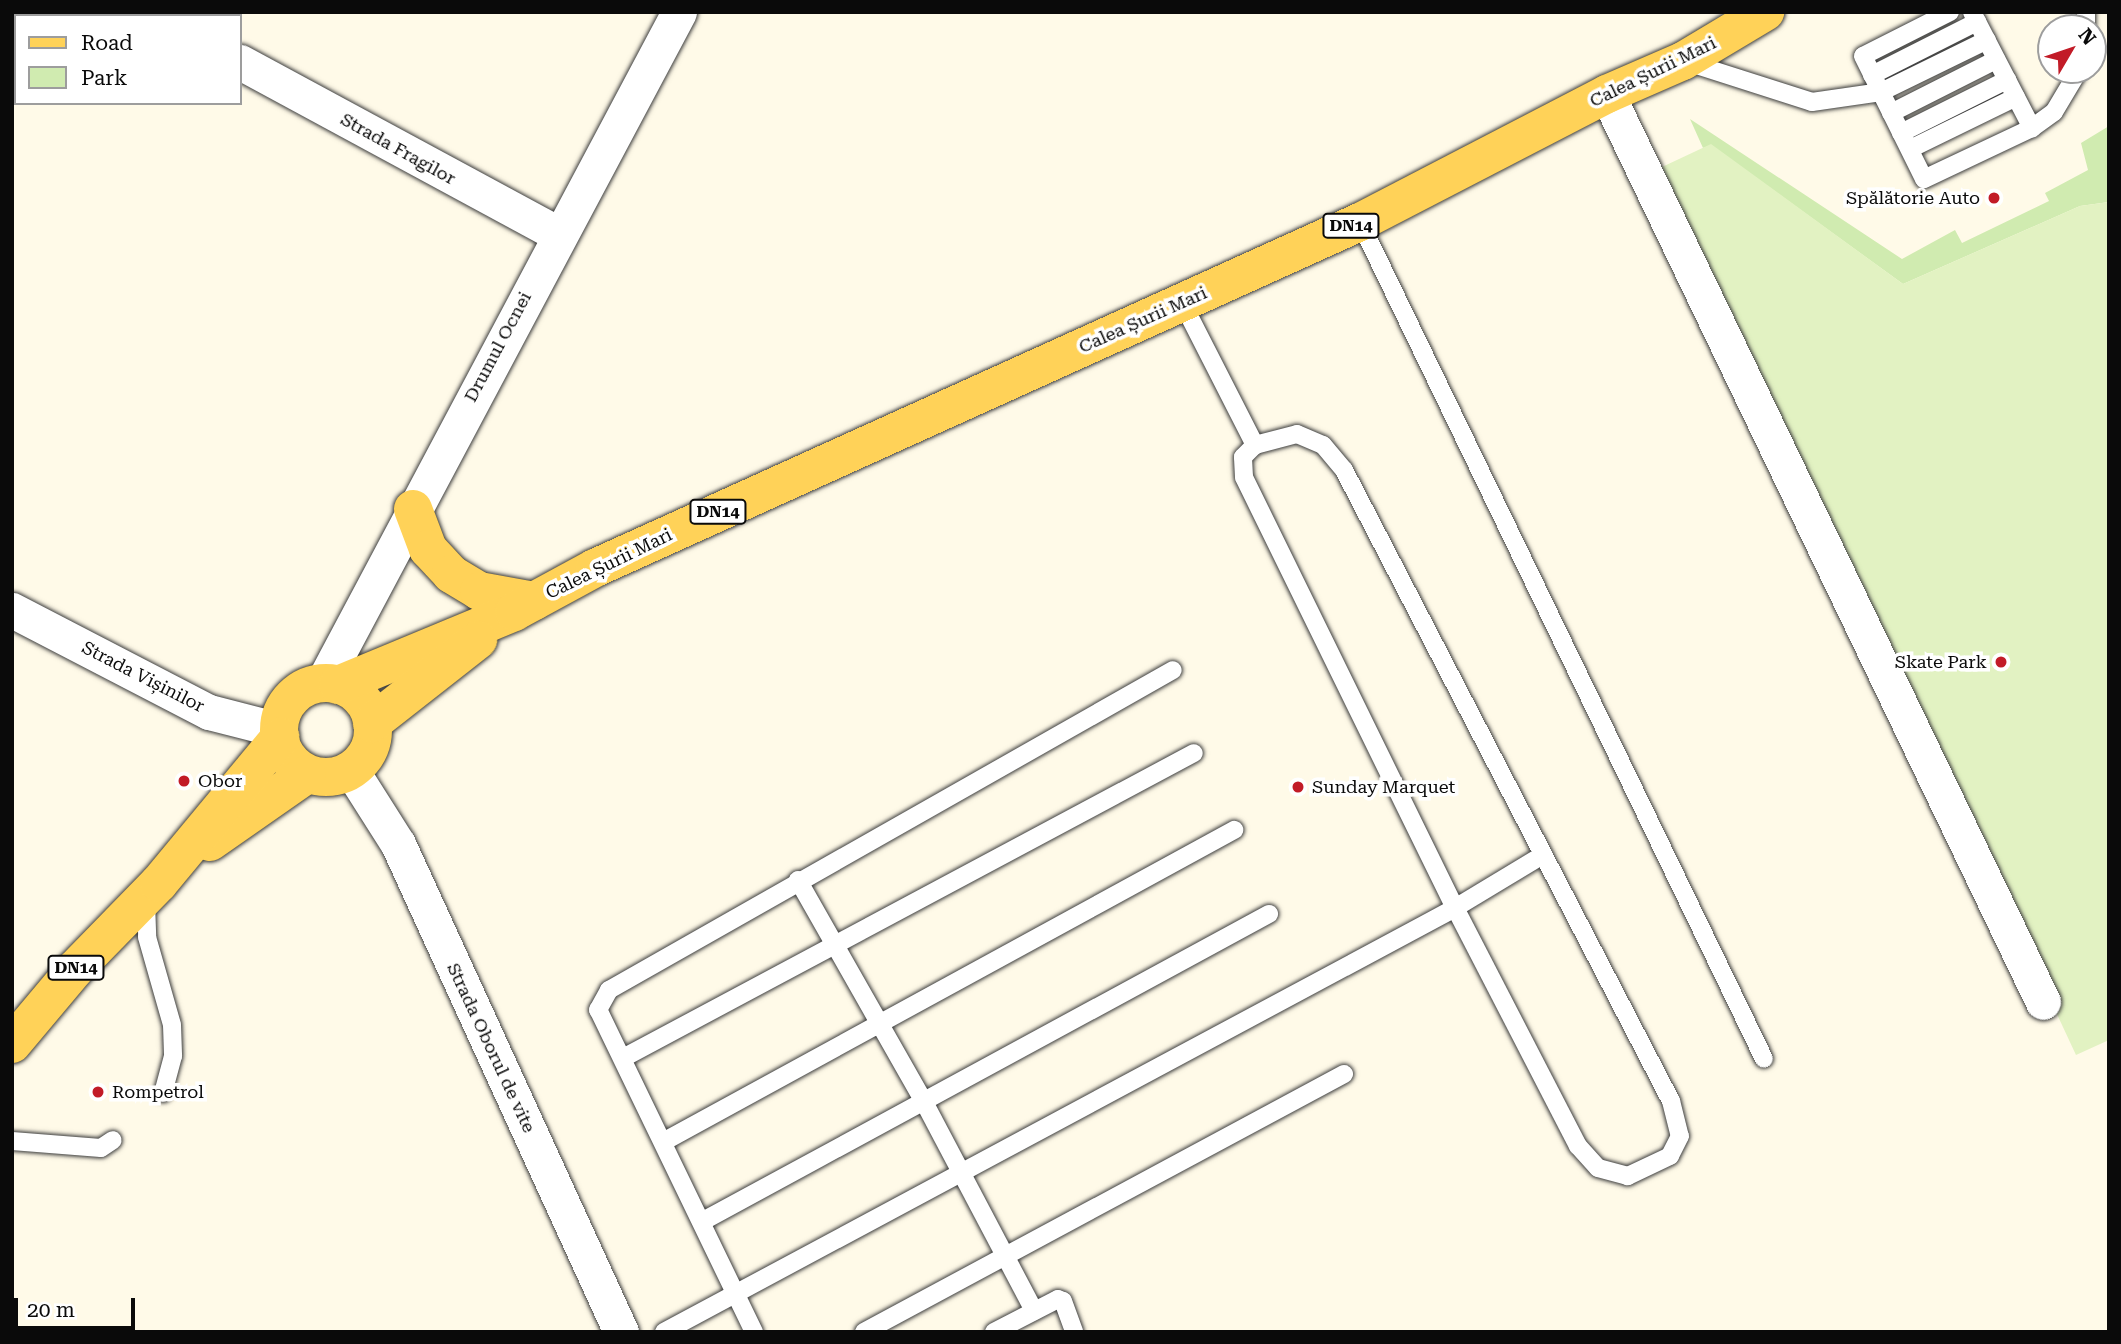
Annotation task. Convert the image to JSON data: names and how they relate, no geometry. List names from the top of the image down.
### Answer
{
  "streets": {
    "main road": ["Calea Șurii Mari", "DN14"],
    "street": [
      "Strada Fragilor",
      "Drumul Ocnei",
      "Strada Vișinilor",
      "Strada Oborul de vite"
    ]
  },
  "crossings": [
    ["Calea Șurii Mari", "Drumul Ocnei"],
    ["Calea Șurii Mari", "Strada Vișinilor"],
    ["Calea Șurii Mari", "Strada Oborul de vite"],
    ["Strada Fragilor", "Drumul Ocnei"],
    ["Drumul Ocnei", "Strada Vișinilor"],
    ["Drumul Ocnei", "Strada Oborul de vite"],
    ["Strada Vișinilor", "Strada Oborul de vite"]
  ],
  "places": [
    "Spălătorie Auto",
    "Skate Park",
    "Obor",
    "Sunday Marquet",
    "Rompetrol"
  ],
  "legend": ["Road", "Park"],
  "scale_bar": "20 m",
  "north": "top right"
}
